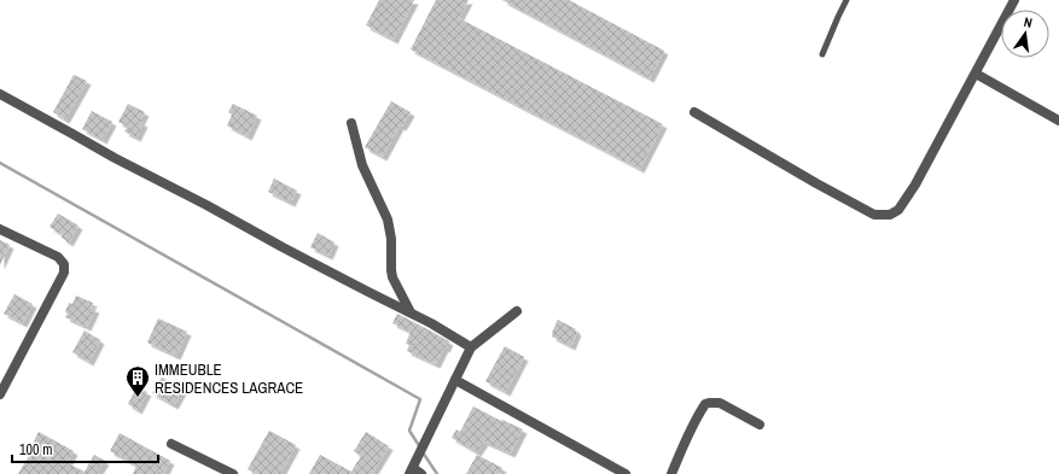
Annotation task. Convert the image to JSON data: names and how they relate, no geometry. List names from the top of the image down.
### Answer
{
  "places": {
    "building": ["IMMEUBLE RESIDENCES LAGRACE"]
  },
  "scale_bar": "100 m",
  "north": "top"
}
